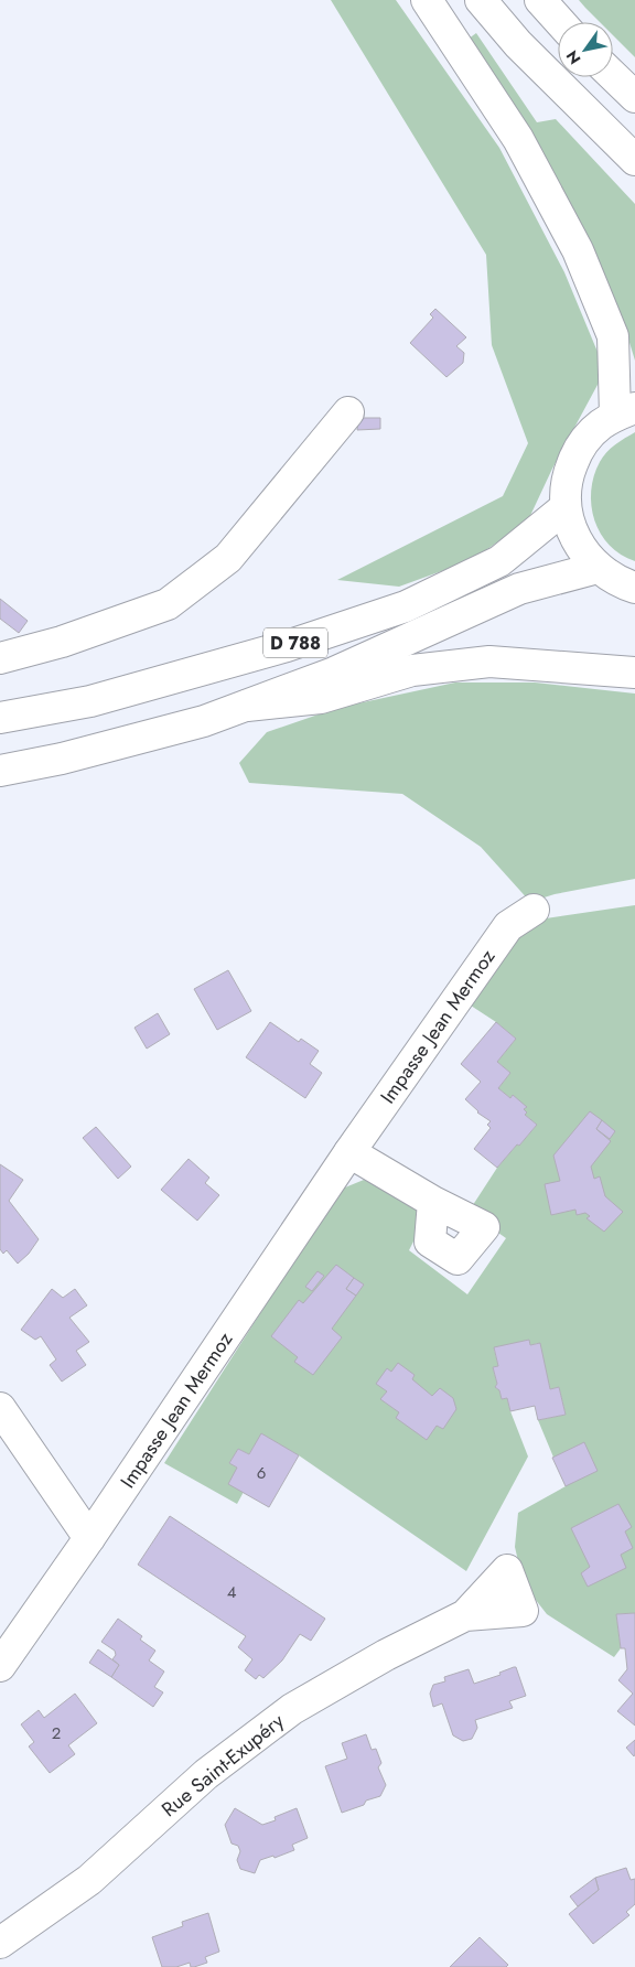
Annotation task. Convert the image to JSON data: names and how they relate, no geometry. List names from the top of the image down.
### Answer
{
  "streets": {
    "main road": ["D 788", "Impasse Jean Mermoz", "Rue Saint-Exupéry"]
  },
  "house_numbers": ["6", "4", "2"],
  "north": "bottom left"
}
